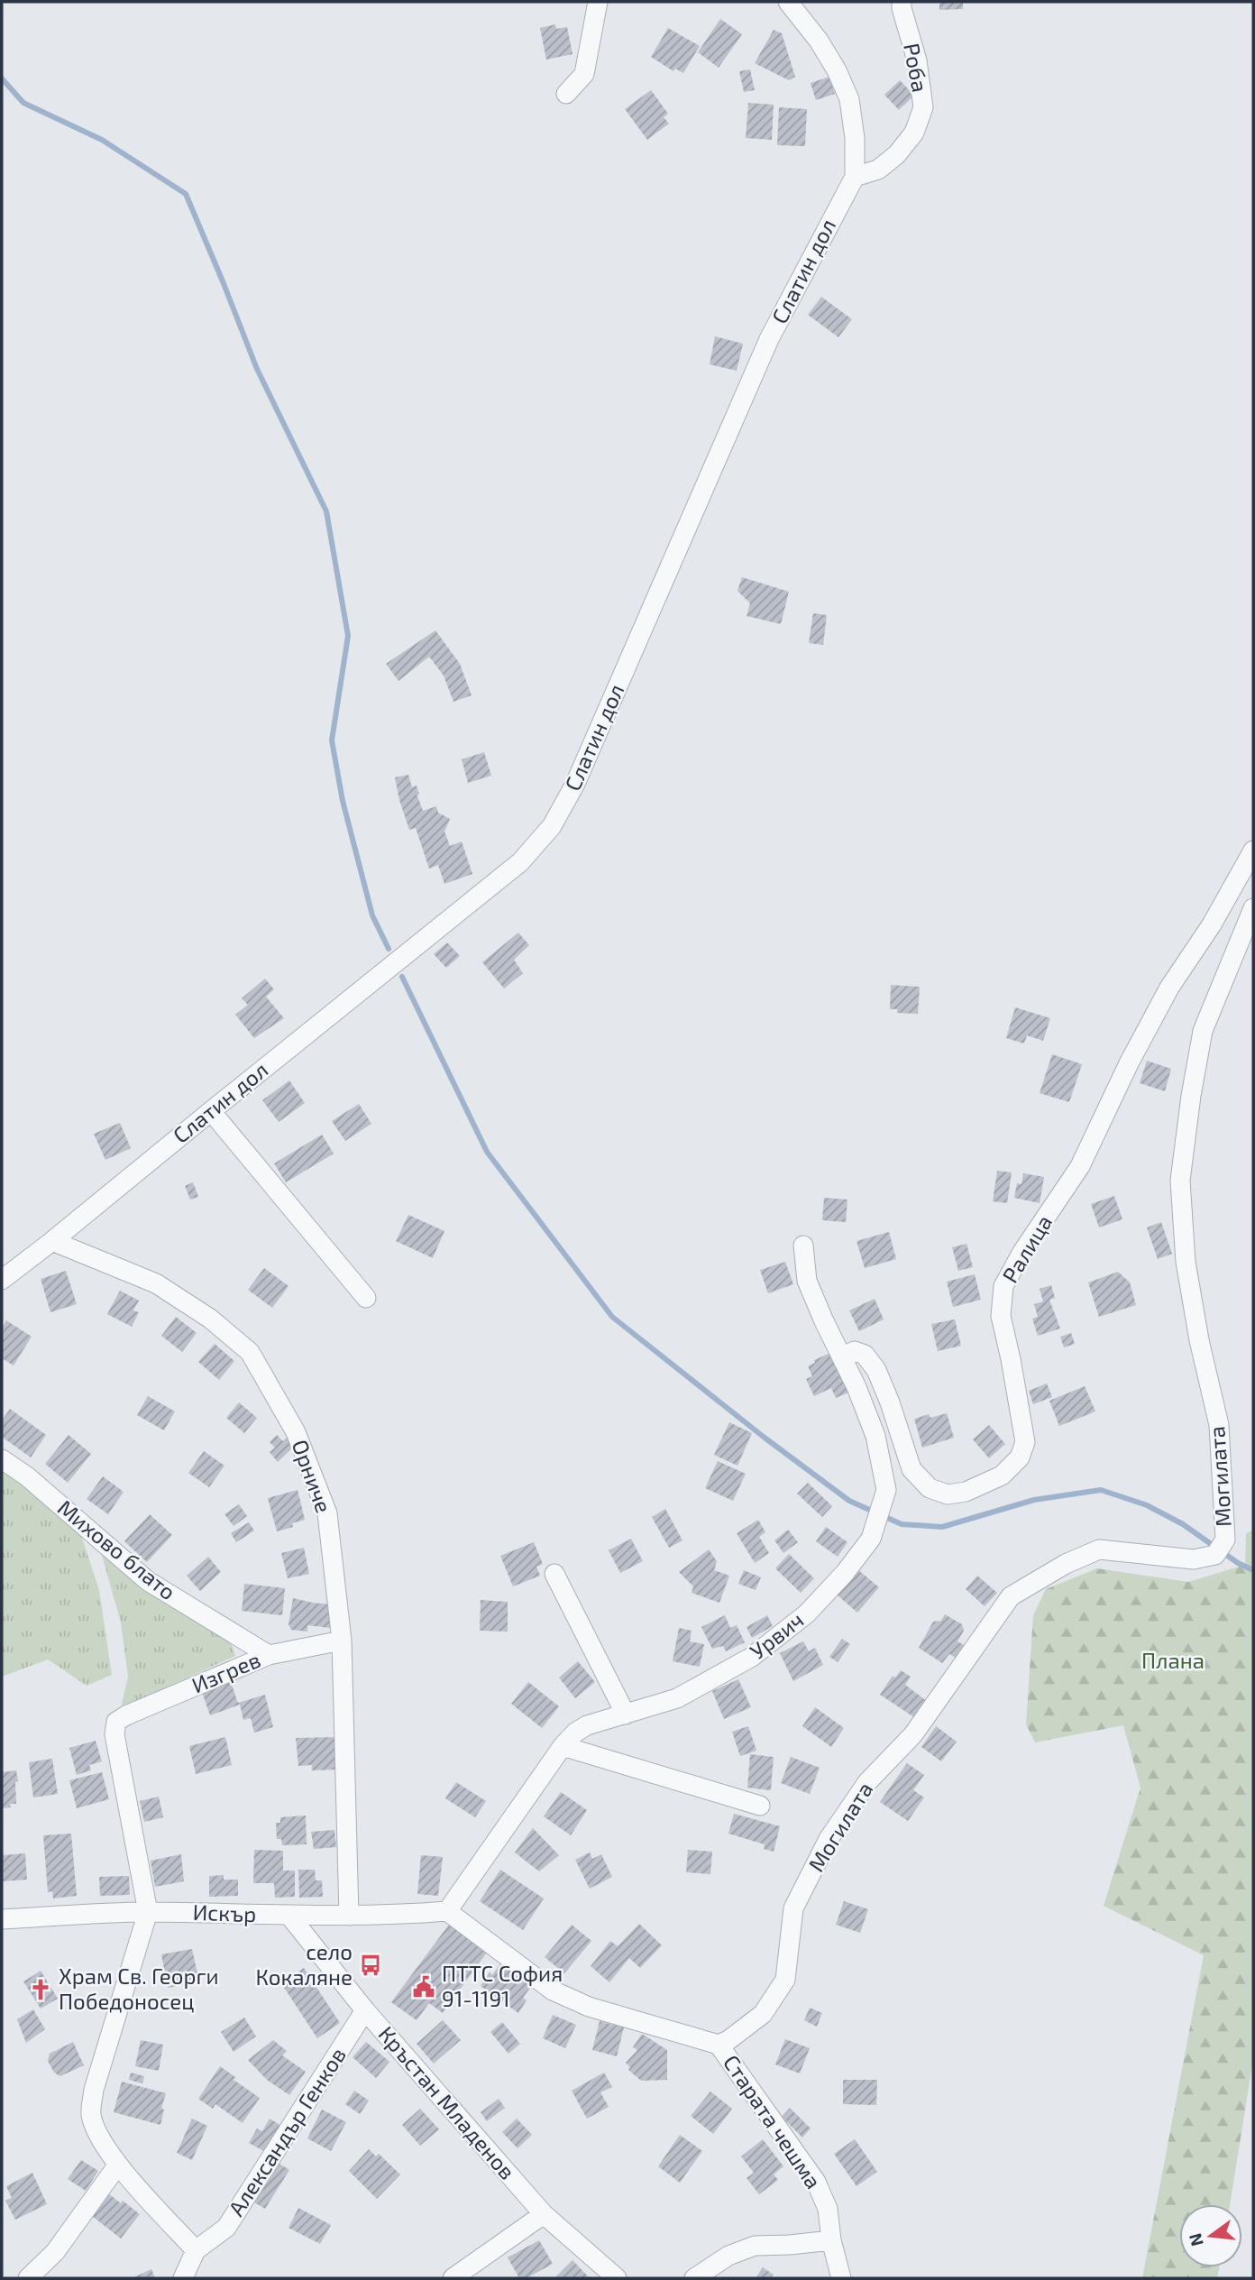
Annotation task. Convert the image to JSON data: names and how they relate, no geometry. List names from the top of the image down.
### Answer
{
  "streets": {
    "street": [
      "Роба",
      "Слатин дол",
      "Ралица",
      "Орниче",
      "Могилата",
      "Михово блато",
      "Урвич",
      "Изгрев",
      "Искър",
      "Кръстан Младенов",
      "Старата чешма",
      "Александър Генков"
    ]
  },
  "crossings": [
    ["Роба", "Слатин дол"],
    ["Слатин дол", "Орниче"],
    ["Ралица", "Урвич"],
    ["Орниче", "Изгрев"],
    ["Орниче", "Искър"],
    ["Могилата", "Старата чешма"],
    ["Михово блато", "Изгрев"],
    ["Урвич", "Искър"],
    ["Урвич", "Старата чешма"],
    ["Изгрев", "Искър"],
    ["Искър", "Кръстан Младенов"],
    ["Искър", "Старата чешма"],
    ["Кръстан Младенов", "Александър Генков"]
  ],
  "parks": ["Плана"],
  "places": {
    "bus stop": ["село Кокаляне"],
    "public building": ["ПТТС София 91-1191"],
    "church": ["Храм Св. Георги Победоносец"]
  },
  "north": "left"
}
